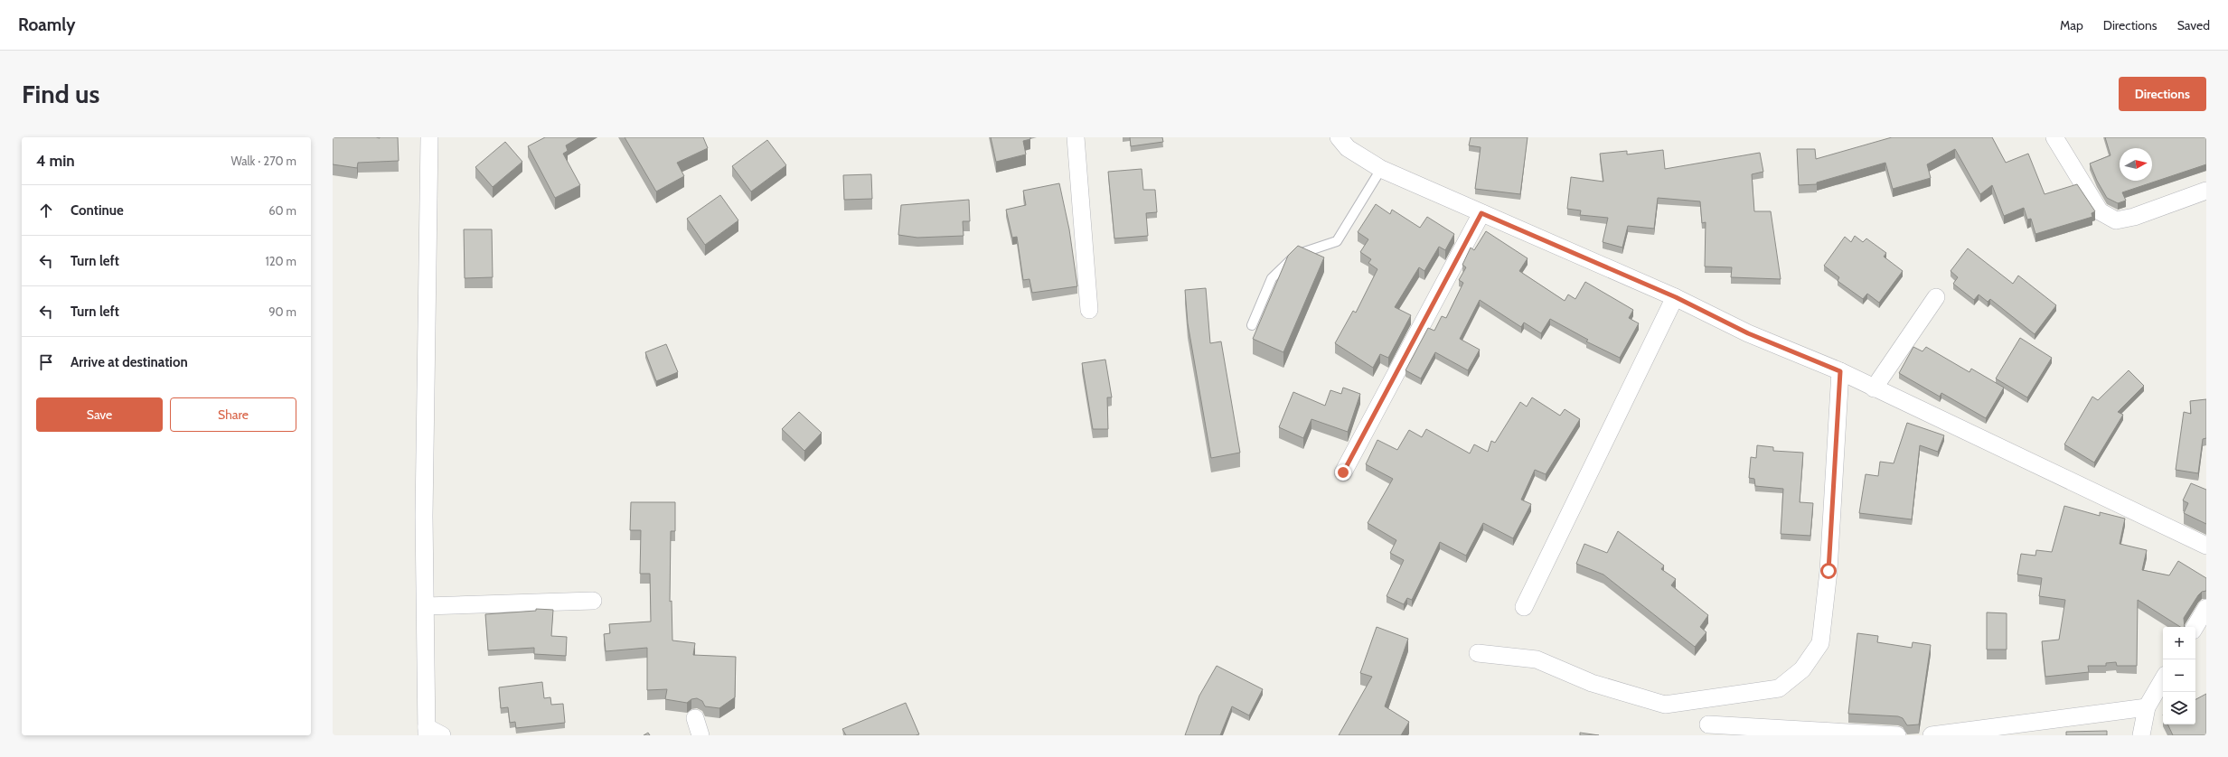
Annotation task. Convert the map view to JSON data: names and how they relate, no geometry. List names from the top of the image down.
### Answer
{
  "north": "right",
  "page": {
    "header": "Roamly",
    "nav": ["Map", "Directions", "Saved"],
    "buttons": [
      "Directions",
      ["Save", "Share"]
    ],
    "title": "Find us",
    "heading": ["4 min", "Walk · 270 m"],
    "list": [
      ["Continue", "60 m"],
      ["Turn left", "120 m"],
      ["Turn left", "90 m"],
      "Arrive at destination"
    ],
    "map_buttons": ["+", "−"]
  }
}
